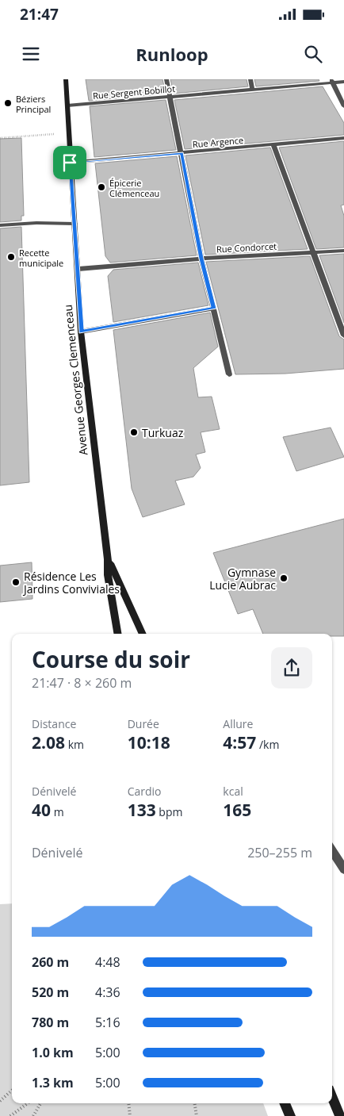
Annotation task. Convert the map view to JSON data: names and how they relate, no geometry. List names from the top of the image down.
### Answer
{
  "streets": {
    "main road": ["Avenue Georges Clemenceau"],
    "street": ["Rue Sergent Bobillot", "Rue Argence", "Rue Condorcet"]
  },
  "crossings": [
    ["Rue Sergent Bobillot", "Avenue Georges Clemenceau"],
    ["Rue Argence", "Avenue Georges Clemenceau"],
    ["Rue Condorcet", "Avenue Georges Clemenceau"]
  ],
  "places": [
    "Béziers Principal",
    "Épicerie Clémenceau",
    "Recette municipale",
    "Turkuaz",
    "Gymnase Lucie Aubrac",
    "Résidence Les Jardins Conviviales"
  ],
  "page": {
    "status": "21:47",
    "header": "Runloop",
    "heading": ["Course du soir", "21:47 · 8 × 260 m"],
    "stats": [
      ["Distance", "2.08 km"],
      ["Durée", "10:18"],
      ["Allure", "4:57 /km"],
      ["Dénivelé", "40 m"],
      ["Cardio", "133 bpm"],
      ["kcal", "165"]
    ],
    "chart": ["Dénivelé", "250–255 m"],
    "list": [
      {
        "name": "260 m",
        "note": "4:48"
      },
      {
        "name": "520 m",
        "note": "4:36"
      },
      {
        "name": "780 m",
        "note": "5:16"
      },
      {
        "name": "1.0 km",
        "note": "5:00"
      },
      {
        "name": "1.3 km",
        "note": "5:00"
      }
    ]
  }
}
